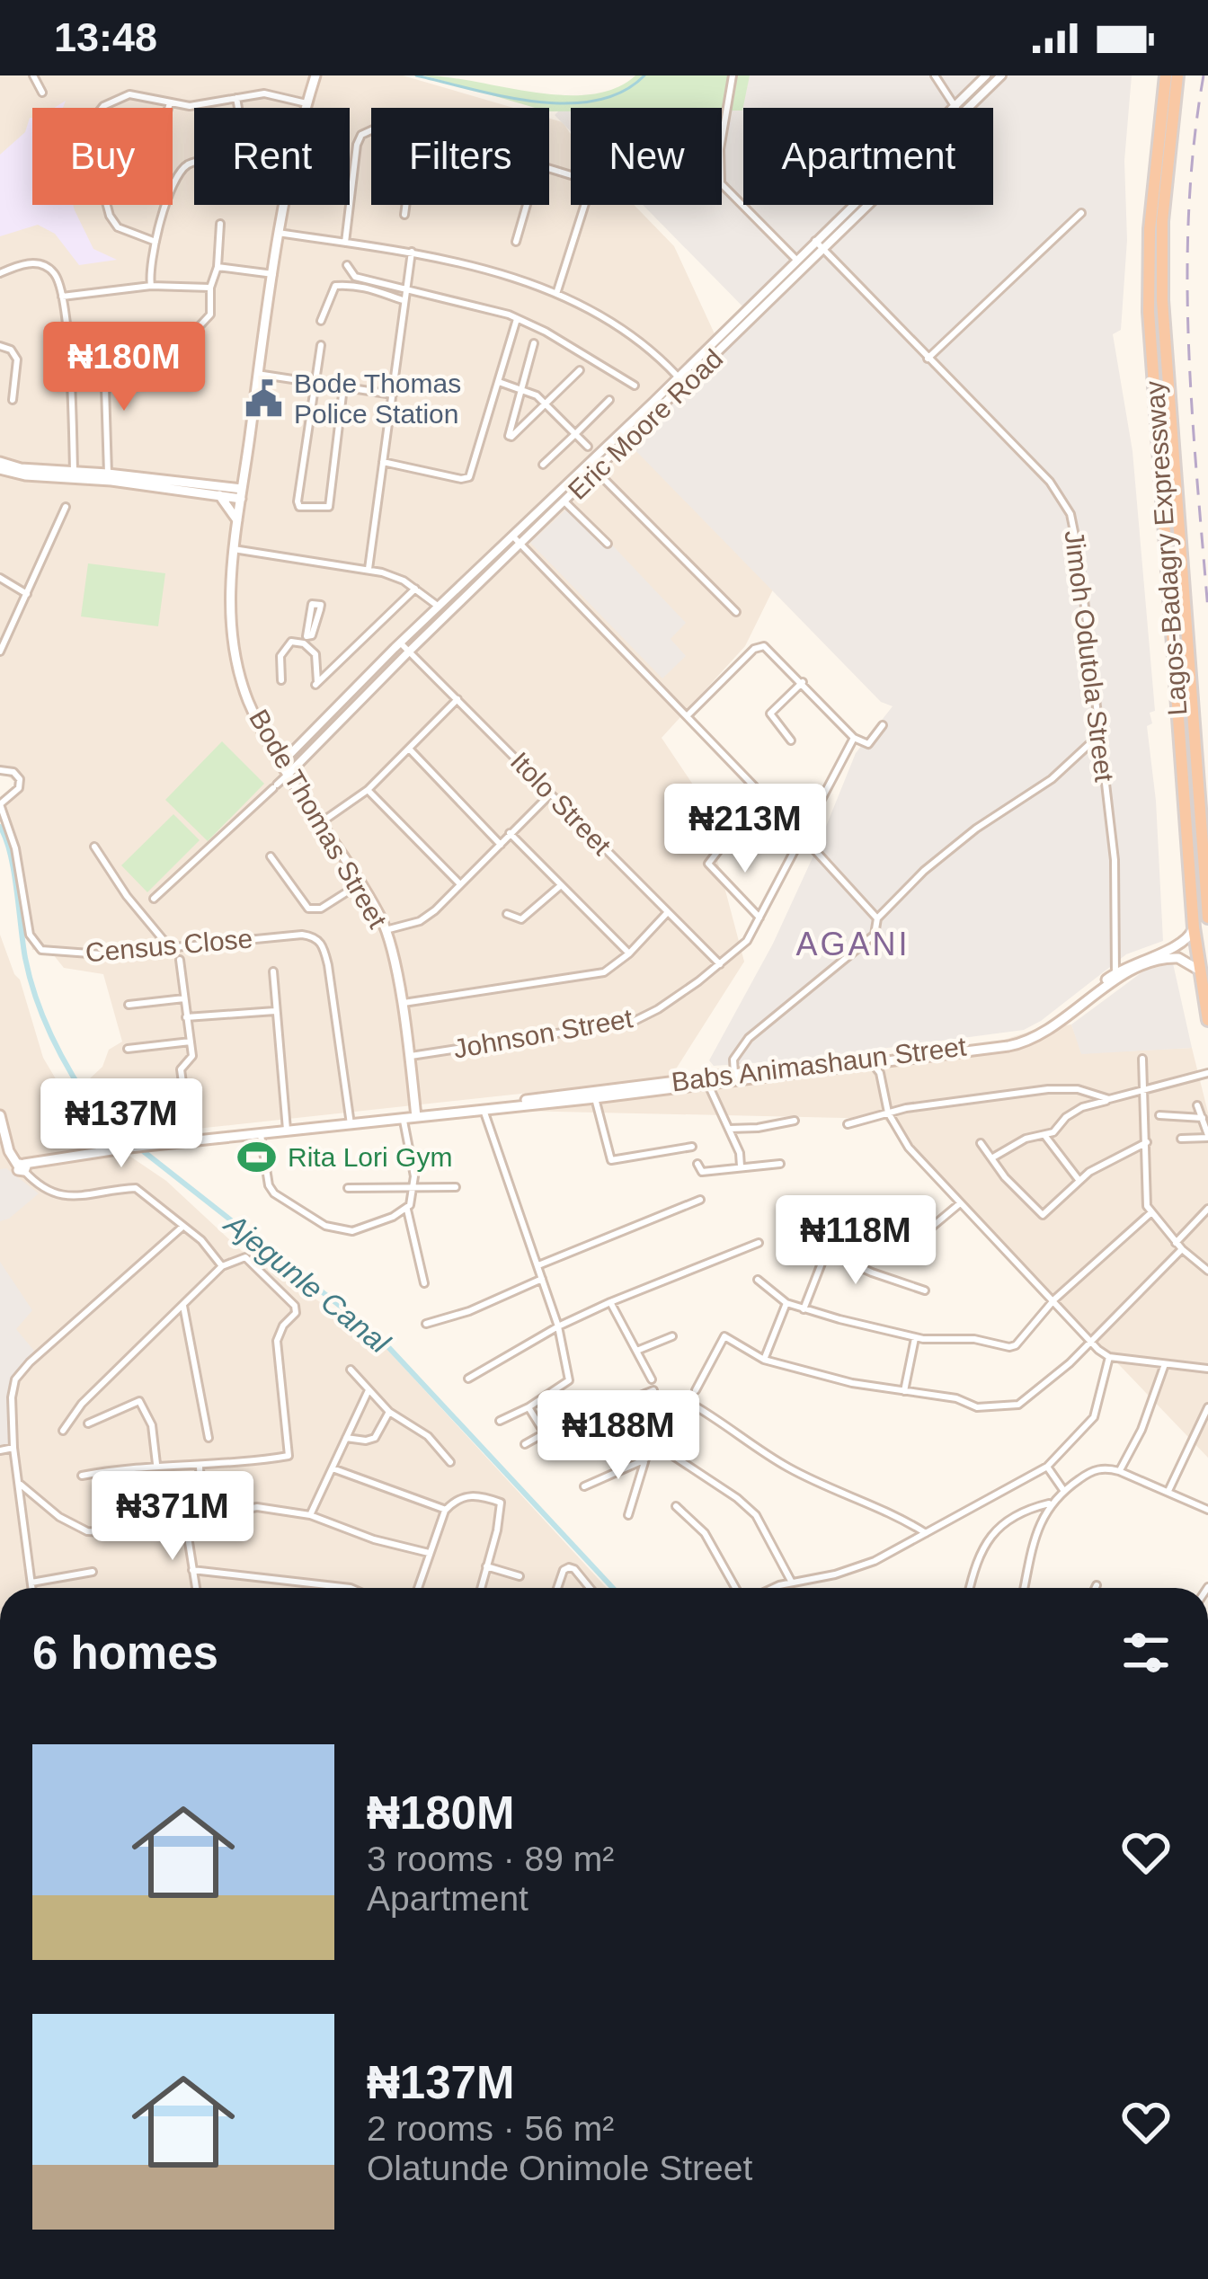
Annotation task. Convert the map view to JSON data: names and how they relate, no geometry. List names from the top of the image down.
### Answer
{
  "streets": {
    "highway": ["Lagos-Badagry Expressway"],
    "main road": ["Bode Thomas Street", "Babs Animashaun Street"],
    "street": [
      "Eric Moore Road",
      "Jimoh Odutola Street",
      "Itolo Street",
      "Census Close",
      "Johnson Street"
    ]
  },
  "crossings": [
    ["Eric Moore Road", "Jimoh Odutola Street"],
    ["Eric Moore Road", "Itolo Street"],
    ["Eric Moore Road", "Bode Thomas Street"],
    ["Lagos-Badagry Expressway", "Babs Animashaun Street"],
    ["Jimoh Odutola Street", "Babs Animashaun Street"],
    ["Itolo Street", "Johnson Street"],
    ["Bode Thomas Street", "Johnson Street"],
    ["Bode Thomas Street", "Babs Animashaun Street"],
    ["Census Close", "Babs Animashaun Street"]
  ],
  "districts": ["AGANI"],
  "water": ["Ajegunle Canal"],
  "places": {
    "public building": ["Bode Thomas Police Station"],
    "sports": ["Rita Lori Gym"]
  },
  "page": {
    "status": "13:48",
    "chip": [
      "Buy",
      "Rent",
      "Filters",
      "New",
      "Apartment"
    ],
    "price": [
      "₦180M",
      "₦213M",
      "₦137M",
      "₦118M",
      "₦188M",
      "₦371M"
    ],
    "heading": "6 homes",
    "list": [
      {
        "name": "₦180M",
        "note": "3 rooms · 89 m² · Apartment"
      },
      {
        "name": "₦137M",
        "note": "2 rooms · 56 m² · Olatunde Onimole Street"
      }
    ]
  }
}
